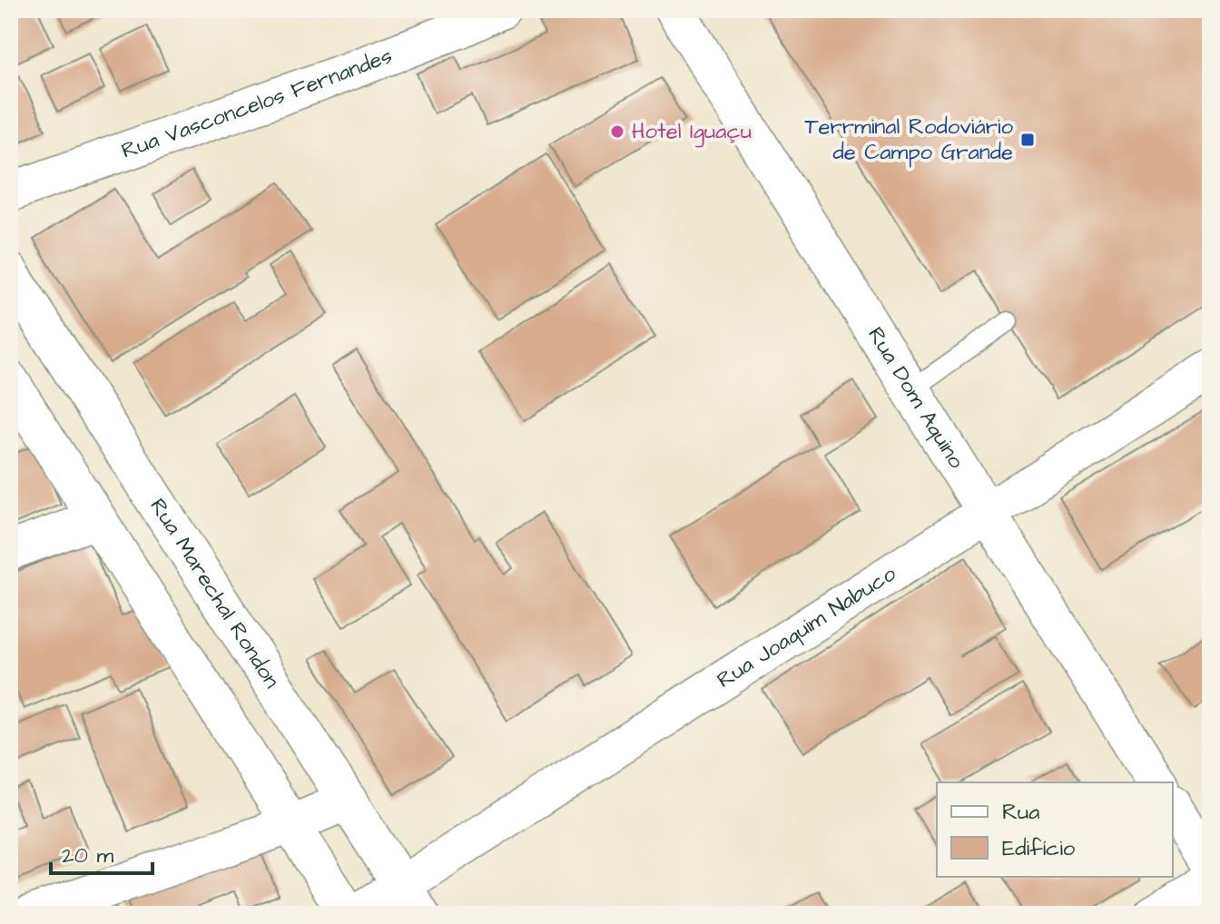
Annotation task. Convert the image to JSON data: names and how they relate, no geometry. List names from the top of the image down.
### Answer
{
  "streets": {
    "street": [
      "Rua Vasconcelos Fernandes",
      "Rua Dom Aquino",
      "Rua Marechal Rondon",
      "Rua Joaquim Nabuco"
    ]
  },
  "crossings": [
    ["Rua Dom Aquino", "Rua Joaquim Nabuco"],
    ["Rua Marechal Rondon", "Rua Joaquim Nabuco"]
  ],
  "places": {
    "other": ["Hotel Iguaçu"],
    "transit": ["Terrminal Rodoviário de Campo Grande"]
  },
  "legend": ["Rua", "Edifício"],
  "scale_bar": "20 m"
}
